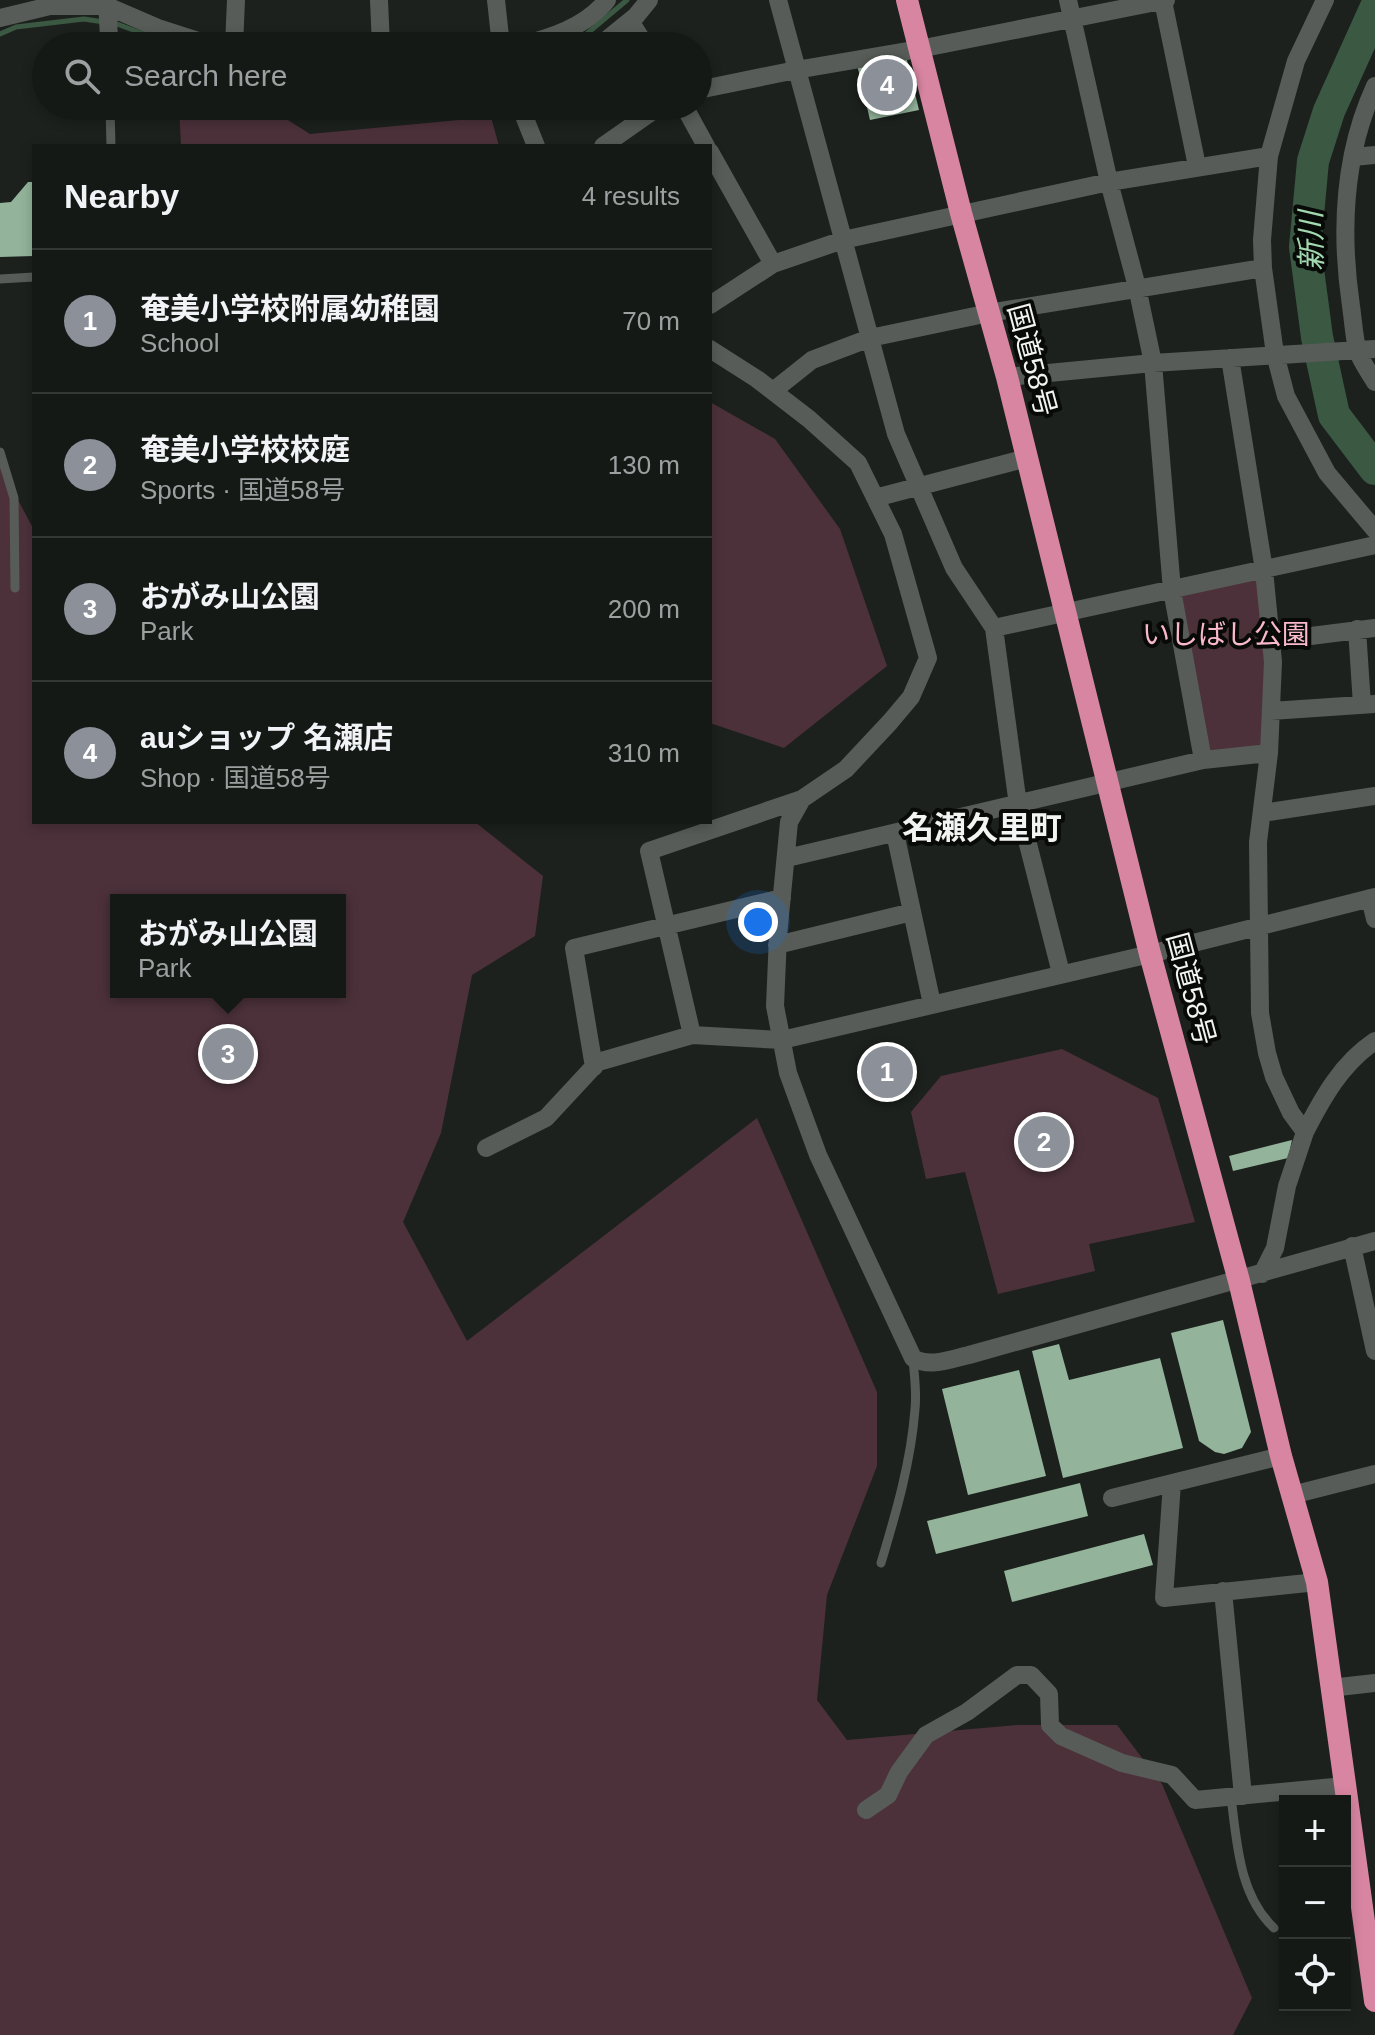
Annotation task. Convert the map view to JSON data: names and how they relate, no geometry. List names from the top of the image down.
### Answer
{
  "streets": {
    "highway": ["国道58号"]
  },
  "districts": ["名瀬久里町"],
  "water": ["新川"],
  "parks": ["いしばし公園"],
  "page": {
    "search": "Search here",
    "pins": [
      "4",
      "3",
      "1",
      "2"
    ],
    "heading": ["Nearby", "4 results"],
    "list": [
      {
        "mark": "1",
        "name": "奄美小学校附属幼稚園",
        "note": "School",
        "value": "70 m"
      },
      {
        "mark": "2",
        "name": "奄美小学校校庭",
        "note": "Sports · 国道58号",
        "value": "130 m"
      },
      {
        "mark": "3",
        "name": "おがみ山公園",
        "note": "Park",
        "value": "200 m"
      },
      {
        "mark": "4",
        "name": "auショップ 名瀬店",
        "note": "Shop · 国道58号",
        "value": "310 m"
      }
    ],
    "popup": ["おがみ山公園", "Park"],
    "map_buttons": ["+", "−"]
  }
}
